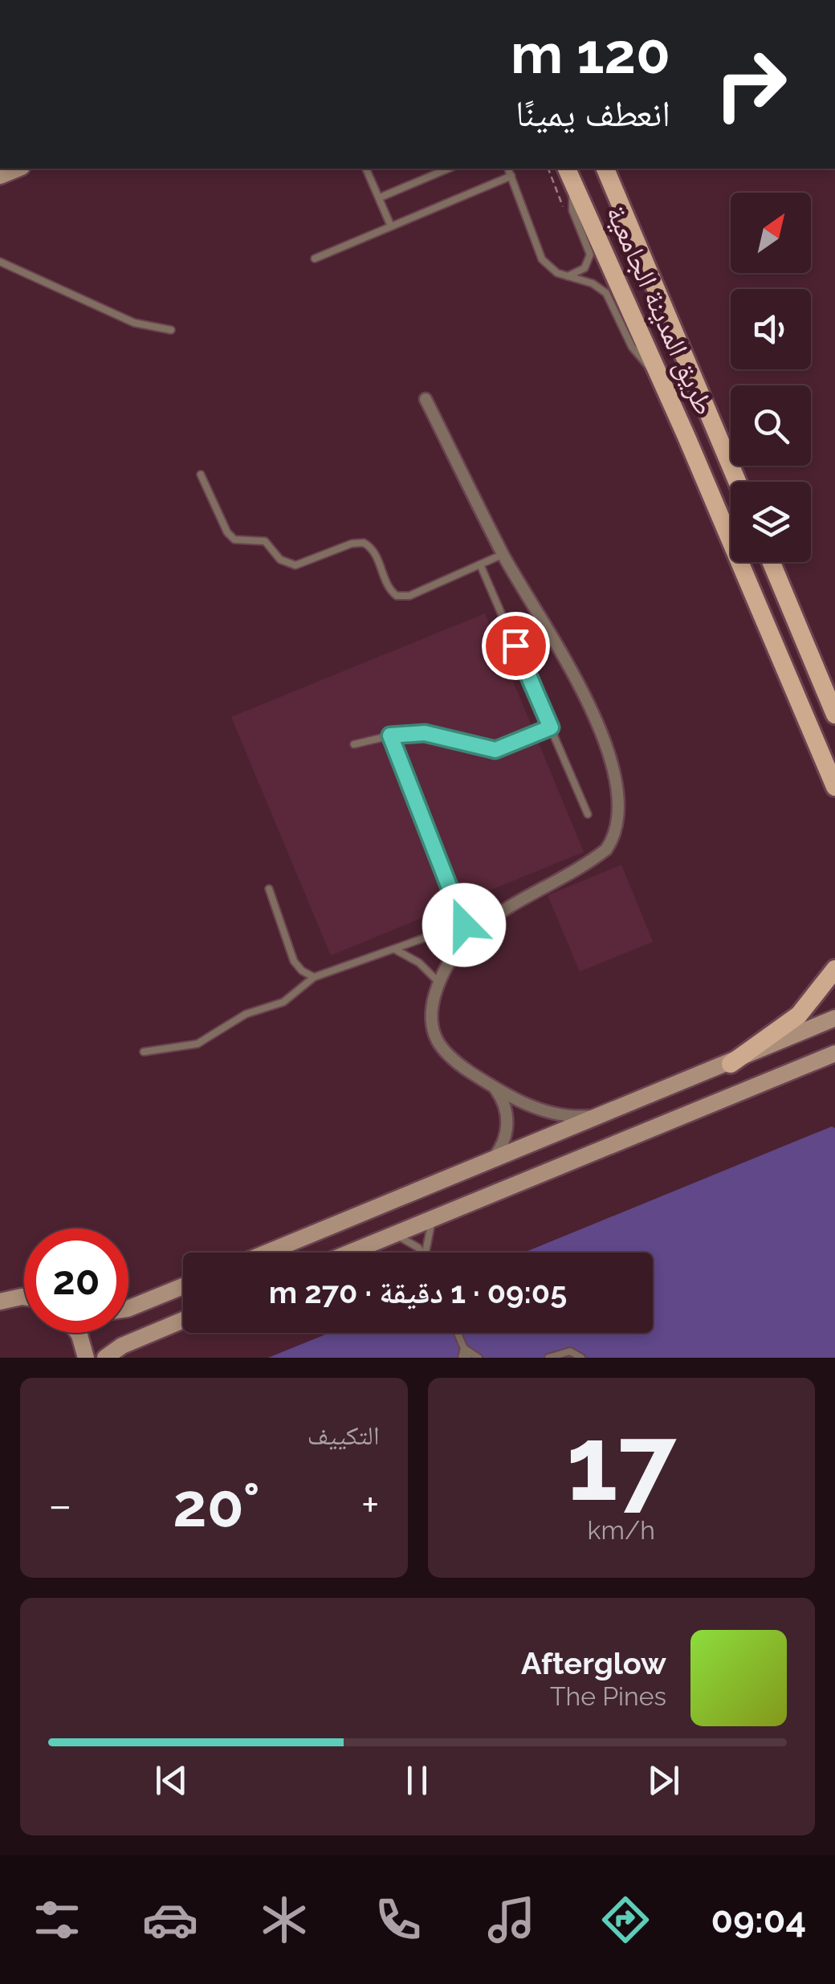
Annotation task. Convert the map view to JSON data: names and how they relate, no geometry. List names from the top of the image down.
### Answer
{
  "streets": {
    "main road": ["طريق المدينة الجامعية"]
  },
  "north": "top right",
  "page": {
    "turn": ["120 m", "انعطف يمينًا"],
    "limit": "20",
    "trip": "09:05 · 1 دقيقة · 270 m",
    "tile": [
      ["17", "km/h"],
      "التكييف"
    ],
    "heat": ["−", "20°", "+"],
    "song": ["Afterglow", "The Pines"],
    "tabs": "09:04"
  }
}
